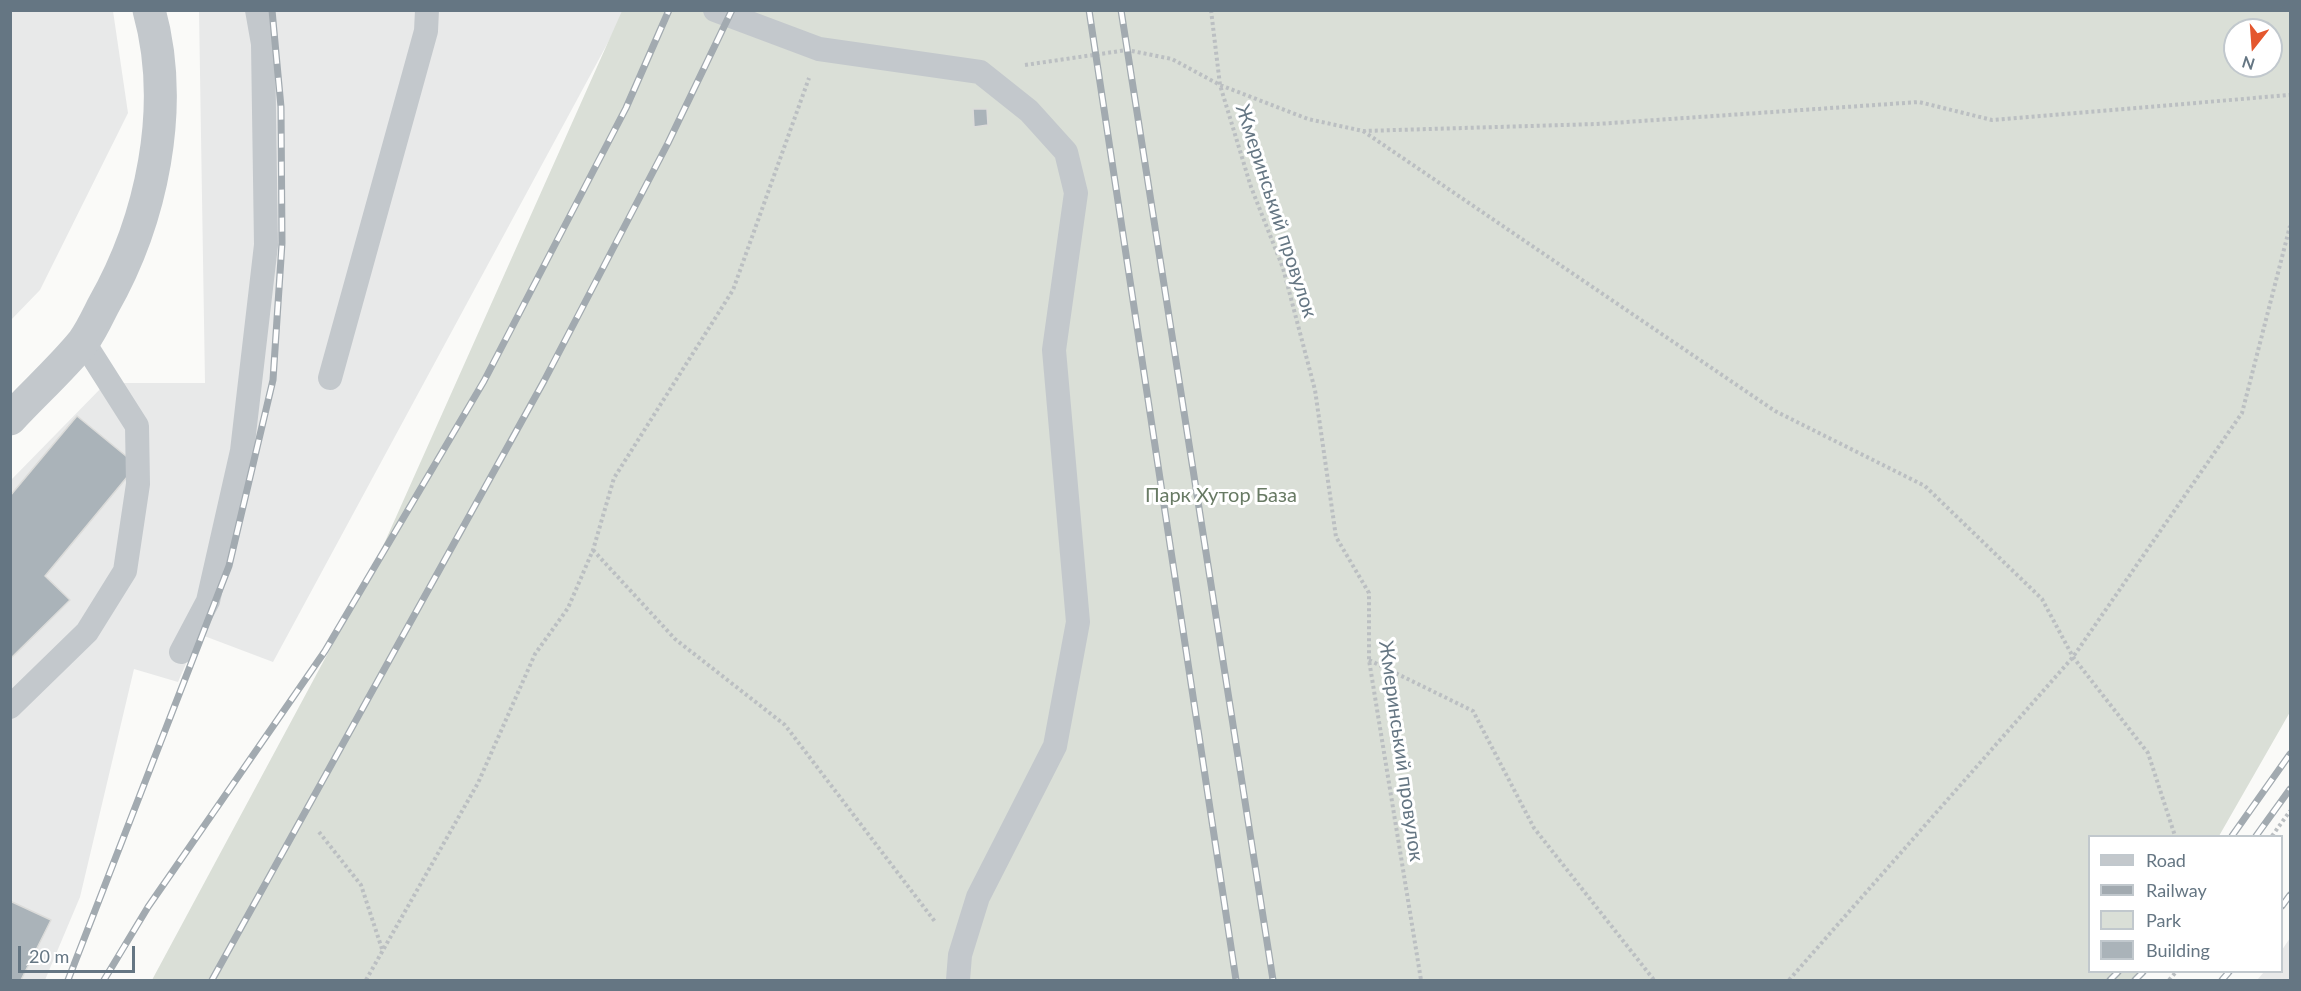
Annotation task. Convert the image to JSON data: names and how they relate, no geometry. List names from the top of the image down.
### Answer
{
  "streets": {
    "path": ["Жмеринський провулок"]
  },
  "parks": ["Парк Хутор База"],
  "legend": [
    "Road",
    "Railway",
    "Park",
    "Building"
  ],
  "scale_bar": "20 m",
  "north": "bottom"
}
